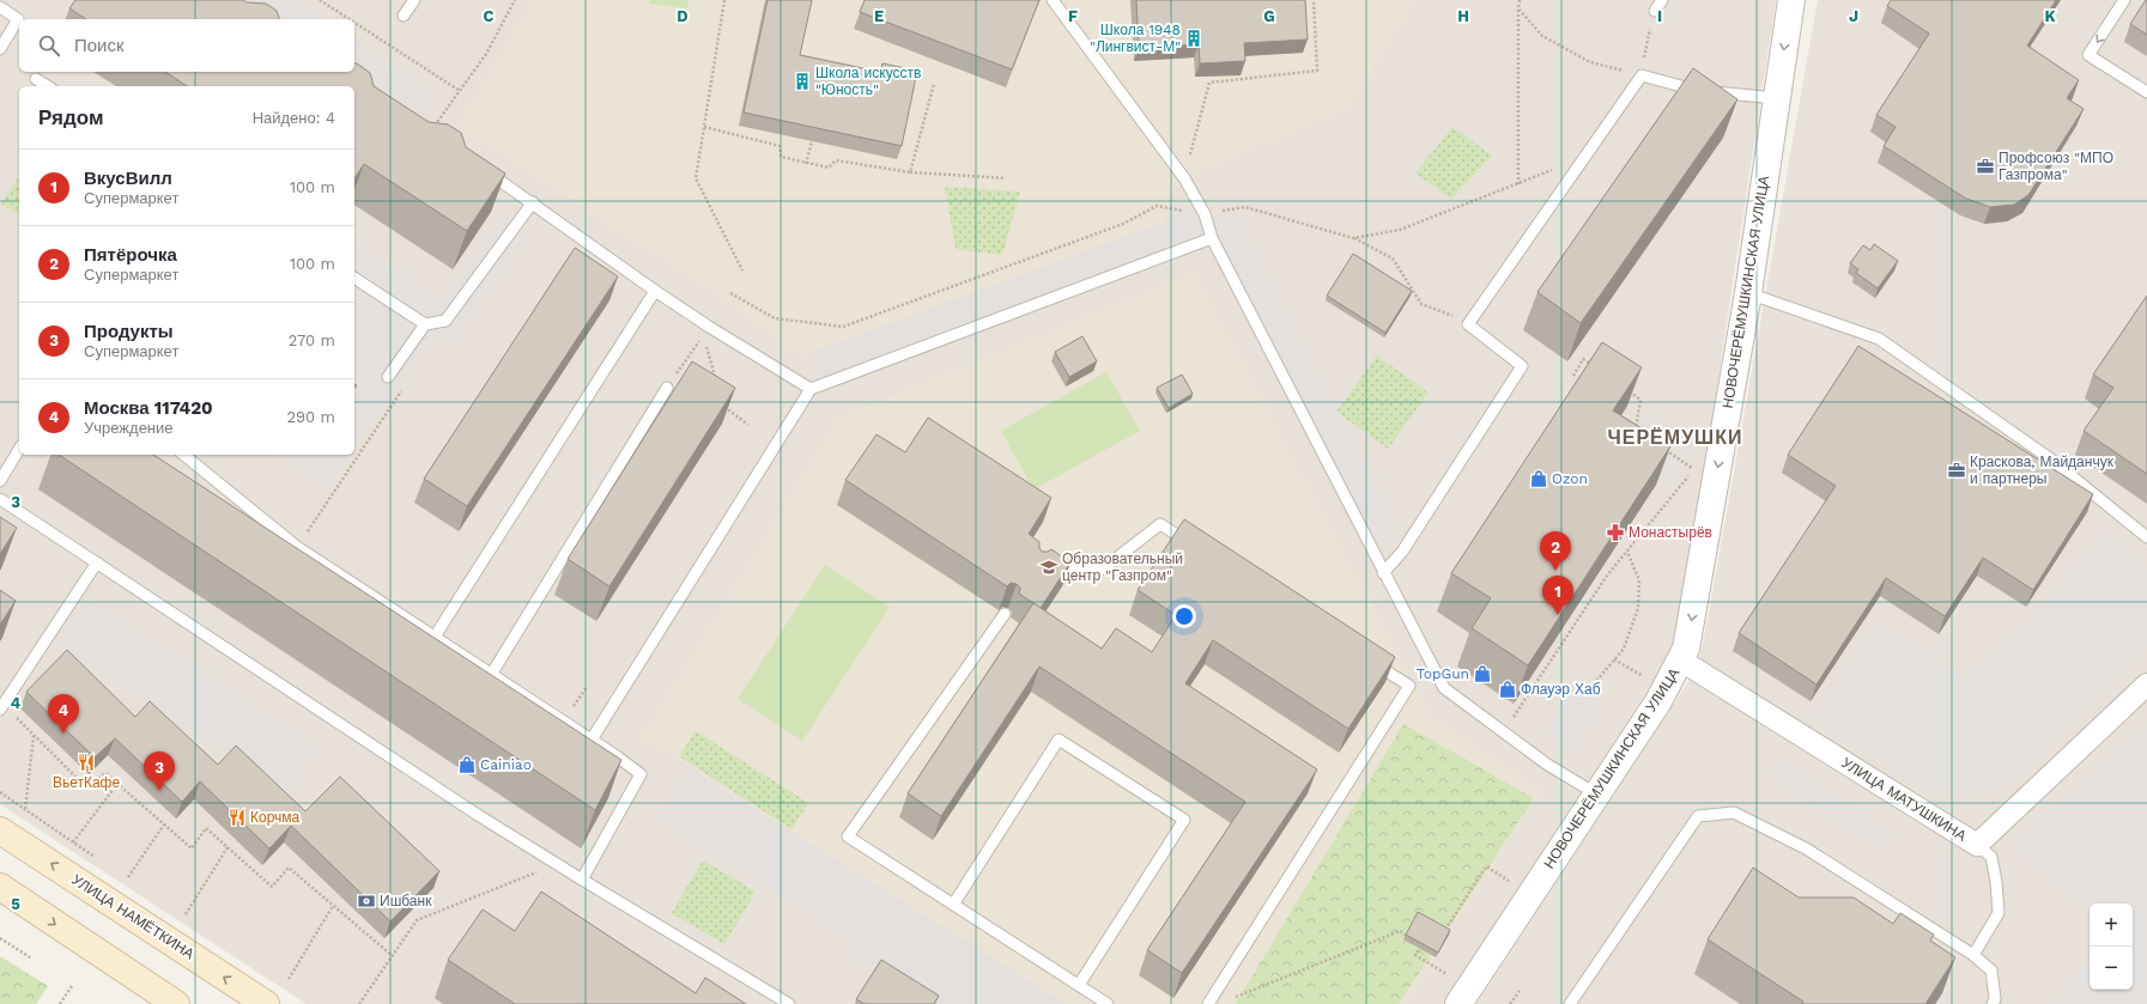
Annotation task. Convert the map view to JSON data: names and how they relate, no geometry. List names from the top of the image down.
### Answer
{
  "streets": {
    "main road": ["УЛИЦА НАМЁТКИНА"],
    "street": ["НОВОЧЕРЁМУШКИНСКАЯ УЛИЦА", "УЛИЦА МАТУШКИНА"]
  },
  "crossings": [
    ["НОВОЧЕРЁМУШКИНСКАЯ УЛИЦА", "УЛИЦА МАТУШКИНА"]
  ],
  "one_way": ["НОВОЧЕРЁМУШКИНСКАЯ УЛИЦА"],
  "districts": ["ЧЕРЁМУШКИ"],
  "places": {
    "building": ["Школа 1948 \"Лингвист-М\"", "Школа искусств \"Юность\""],
    "office": ["Профсоюз \"МПО Газпрома\"", "Краскова, Майданчук и партнеры"],
    "shop": [
      "Ozon",
      "TopGun",
      "Флауэр Хаб",
      "Cainiao"
    ],
    "pharmacy": ["Монастырёв"],
    "school or university": ["Образовательный центр \"Газпром\""],
    "restaurant": ["ВьетКафе", "Корчма"],
    "bank": ["Ишбанк"]
  },
  "page": {
    "search": "Поиск",
    "heading": ["Рядом", "Найдено: 4"],
    "list": [
      {
        "mark": "1",
        "name": "ВкусВилл",
        "note": "Супермаркет",
        "value": "100 m"
      },
      {
        "mark": "2",
        "name": "Пятёрочка",
        "note": "Супермаркет",
        "value": "100 m"
      },
      {
        "mark": "3",
        "name": "Продукты",
        "note": "Супермаркет",
        "value": "270 m"
      },
      {
        "mark": "4",
        "name": "Москва 117420",
        "note": "Учреждение",
        "value": "290 m"
      }
    ],
    "pins": [
      "2",
      "1",
      "4",
      "3"
    ],
    "map_buttons": ["+", "−"]
  },
  "grid": {
    "columns": [
      "C",
      "D",
      "E",
      "F",
      "G",
      "H",
      "I",
      "J",
      "K"
    ],
    "rows": ["3", "4", "5"]
  }
}
